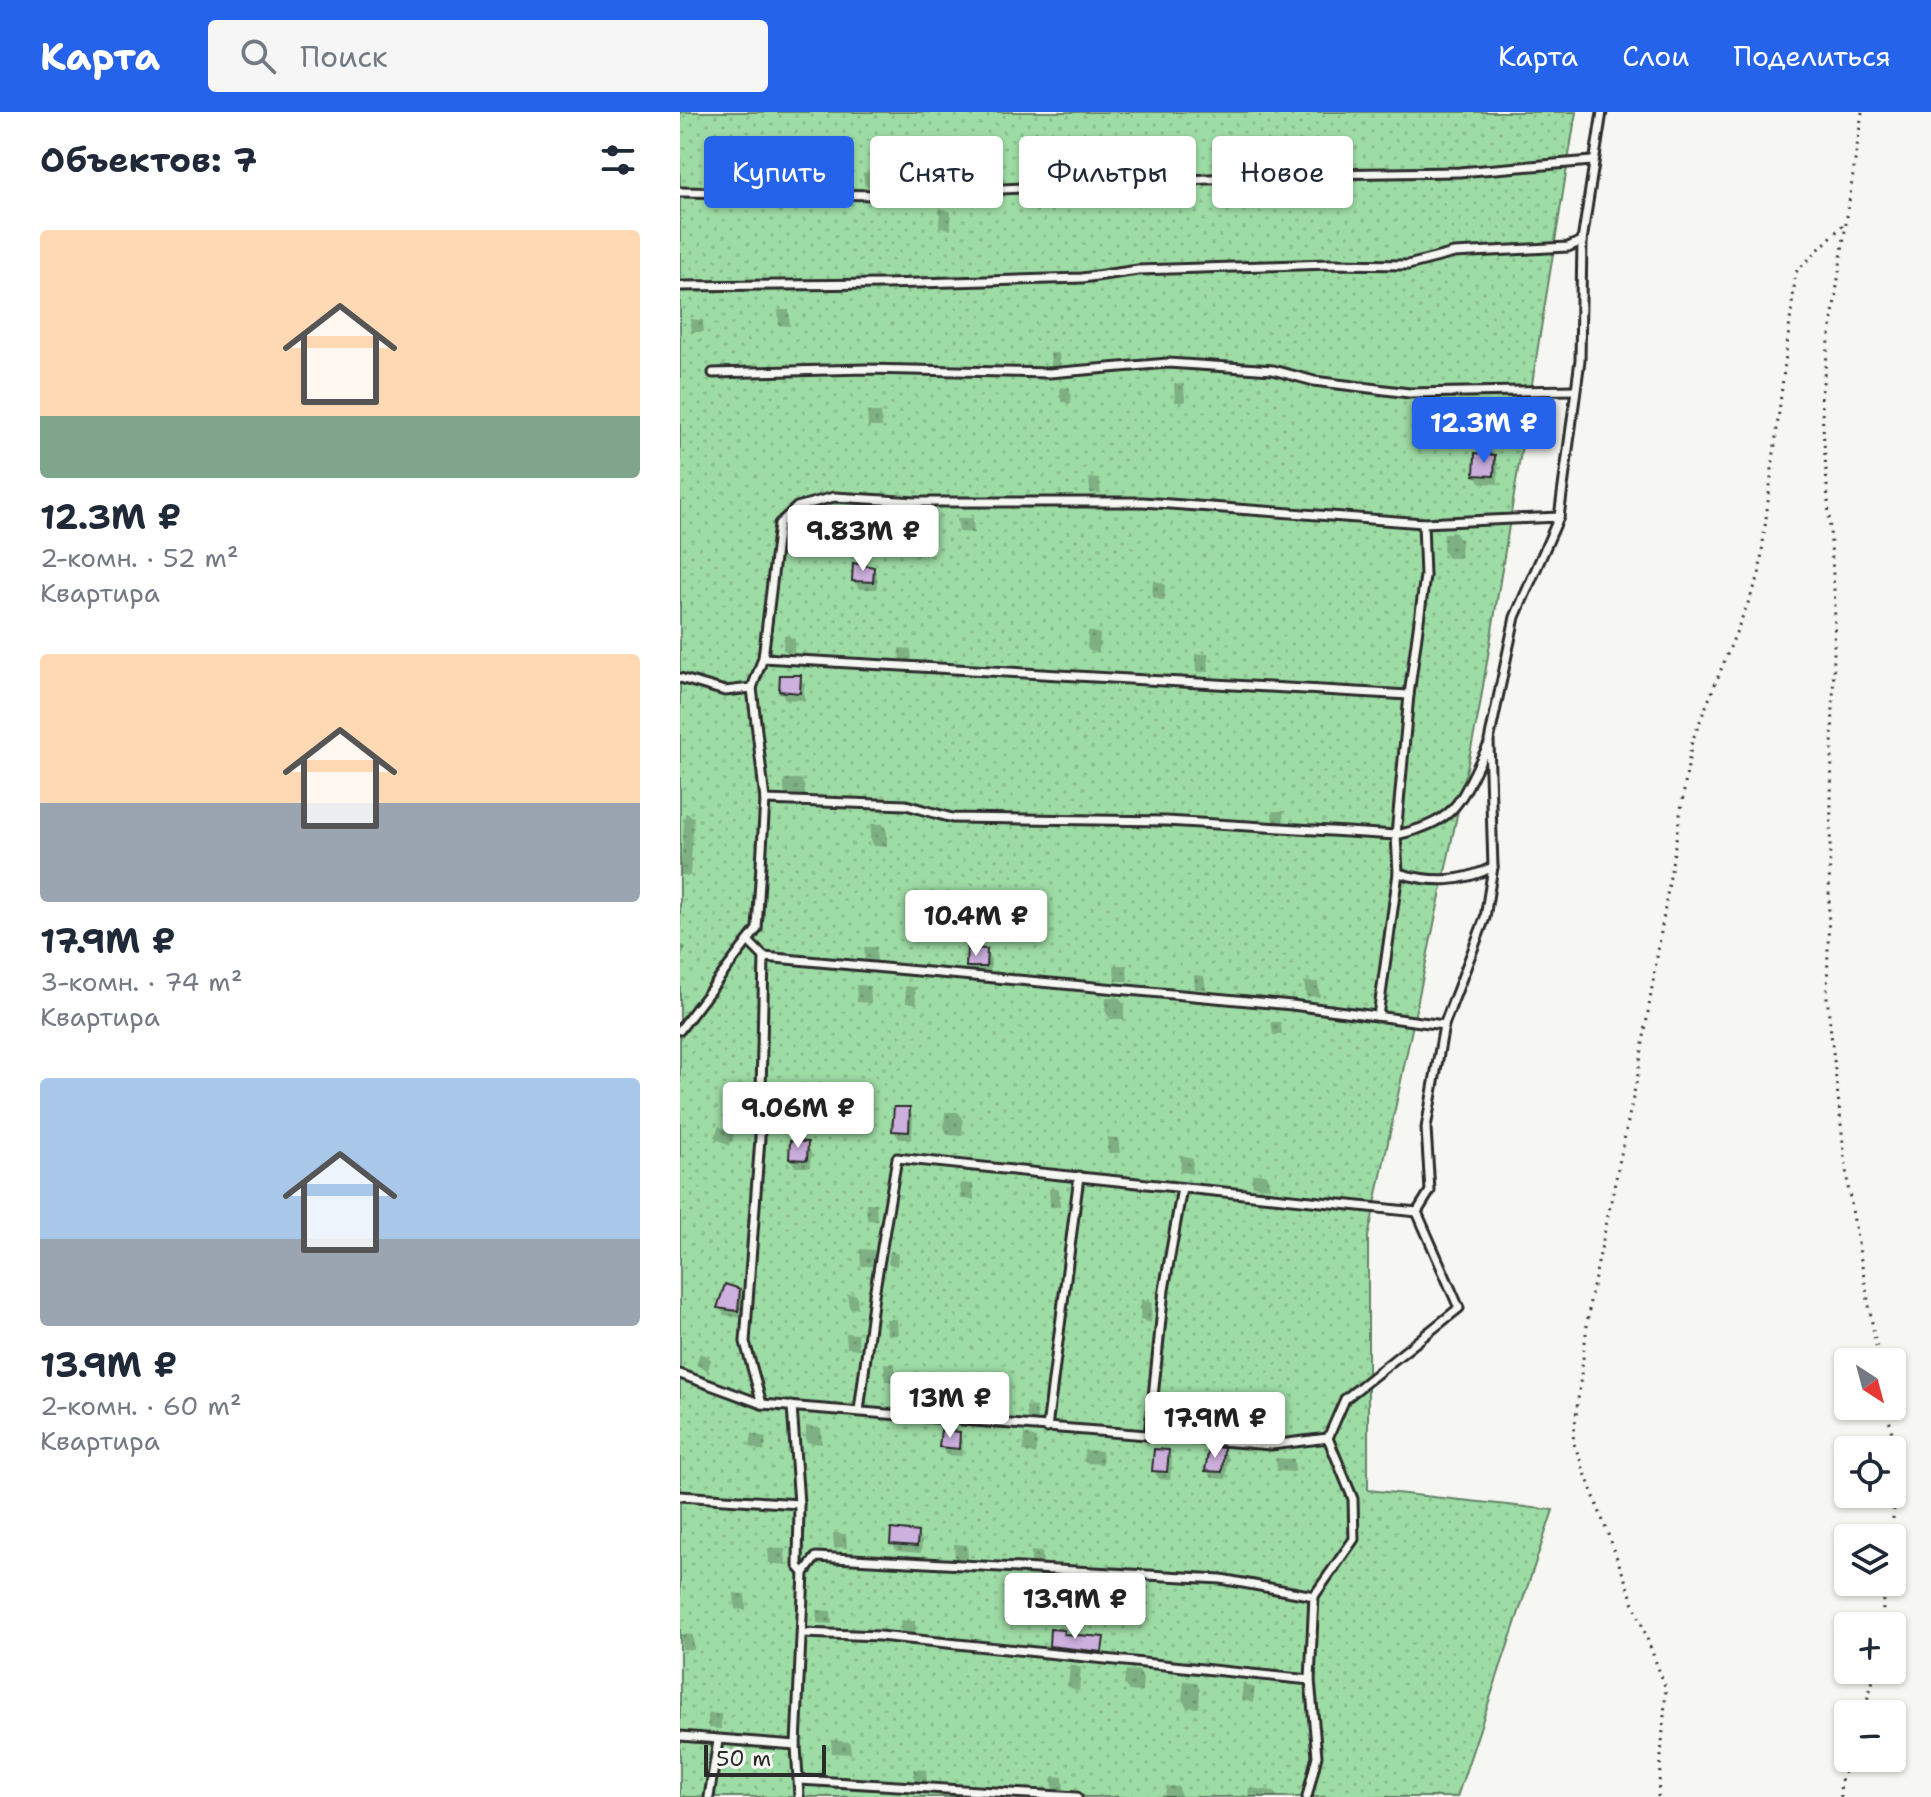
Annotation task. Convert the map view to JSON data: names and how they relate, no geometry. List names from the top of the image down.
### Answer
{
  "scale_bar": "50 m",
  "north": "bottom right",
  "page": {
    "header": "Карта",
    "search": "Поиск",
    "nav": ["Карта", "Слои", "Поделиться"],
    "heading": "Объектов: 7",
    "chip": [
      "Купить",
      "Снять",
      "Фильтры",
      "Новое"
    ],
    "list": [
      {
        "name": "12.3M ₽",
        "note": "2-комн. · 52 m² · Квартира"
      },
      {
        "name": "17.9M ₽",
        "note": "3-комн. · 74 m² · Квартира"
      },
      {
        "name": "13.9M ₽",
        "note": "2-комн. · 60 m² · Квартира"
      }
    ],
    "price": [
      "12.3M ₽",
      "9.83M ₽",
      "10.4M ₽",
      "9.06M ₽",
      "13M ₽",
      "17.9M ₽",
      "13.9M ₽"
    ],
    "map_buttons": ["+", "−"],
    "scale": "50 m"
  }
}
